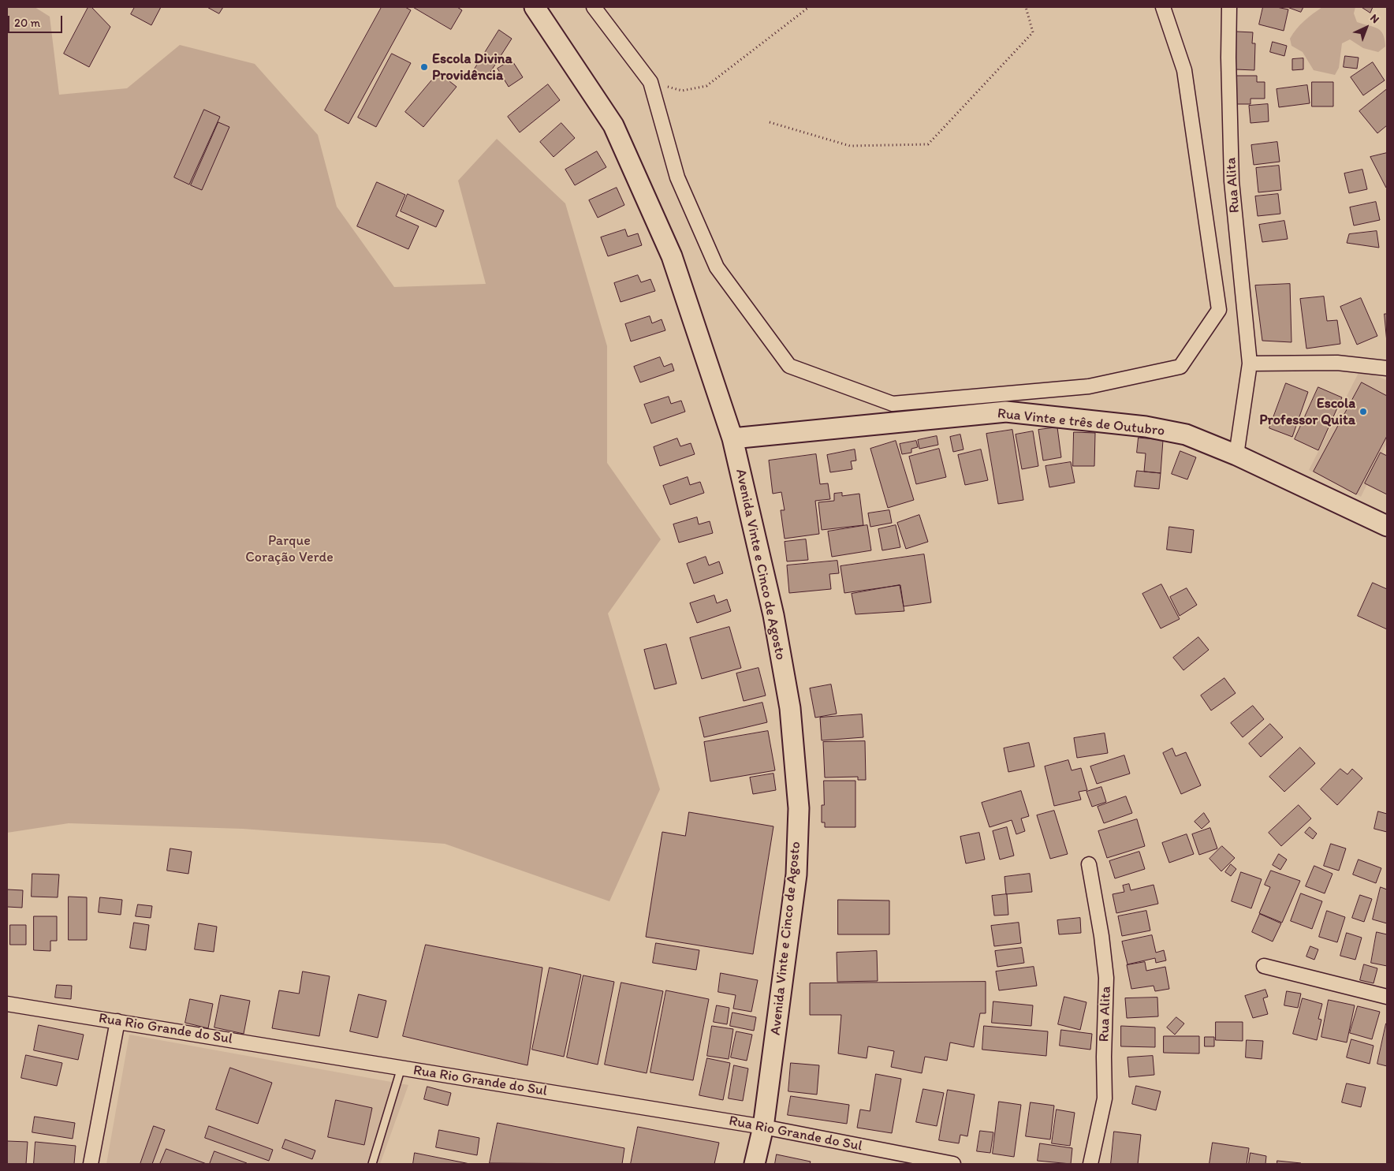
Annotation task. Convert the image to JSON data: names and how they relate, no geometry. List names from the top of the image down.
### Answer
{
  "streets": {
    "main road": ["Rua Vinte e três de Outubro", "Avenida Vinte e Cinco de Agosto"],
    "street": ["Rua Alita", "Rua Rio Grande do Sul"]
  },
  "crossings": [
    ["Rua Alita", "Rua Vinte e três de Outubro"],
    ["Rua Vinte e três de Outubro", "Avenida Vinte e Cinco de Agosto"],
    ["Avenida Vinte e Cinco de Agosto", "Rua Rio Grande do Sul"]
  ],
  "parks": ["Parque Coração Verde"],
  "places": ["Escola Divina Providência", "Escola Professor Quita"],
  "scale_bar": "20 m",
  "north": "top right"
}
